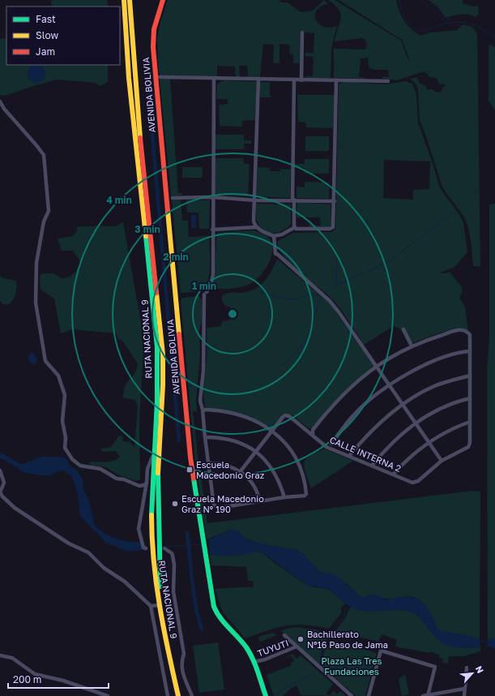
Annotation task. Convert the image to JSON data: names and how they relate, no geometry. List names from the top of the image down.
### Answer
{
  "streets": {
    "main road": ["AVENIDA BOLIVIA", "RUTA NACIONAL 9"],
    "street": ["CALLE INTERNA 2", "TUYUTI"]
  },
  "crossings": [
    ["AVENIDA BOLIVIA", "TUYUTI"]
  ],
  "parks": ["Plaza Las Tres Fundaciones"],
  "places": {
    "transit": ["Escuela Macedonio Graz"],
    "other": ["Escuela Macedonio Graz N° 190", "Bachillerato Nº16 Paso de Jama"]
  },
  "legend": ["Fast", "Slow", "Jam"],
  "scale_bar": "200 m",
  "north": "top right",
  "rings": [
    "4 min",
    "3 min",
    "2 min",
    "1 min"
  ]
}
